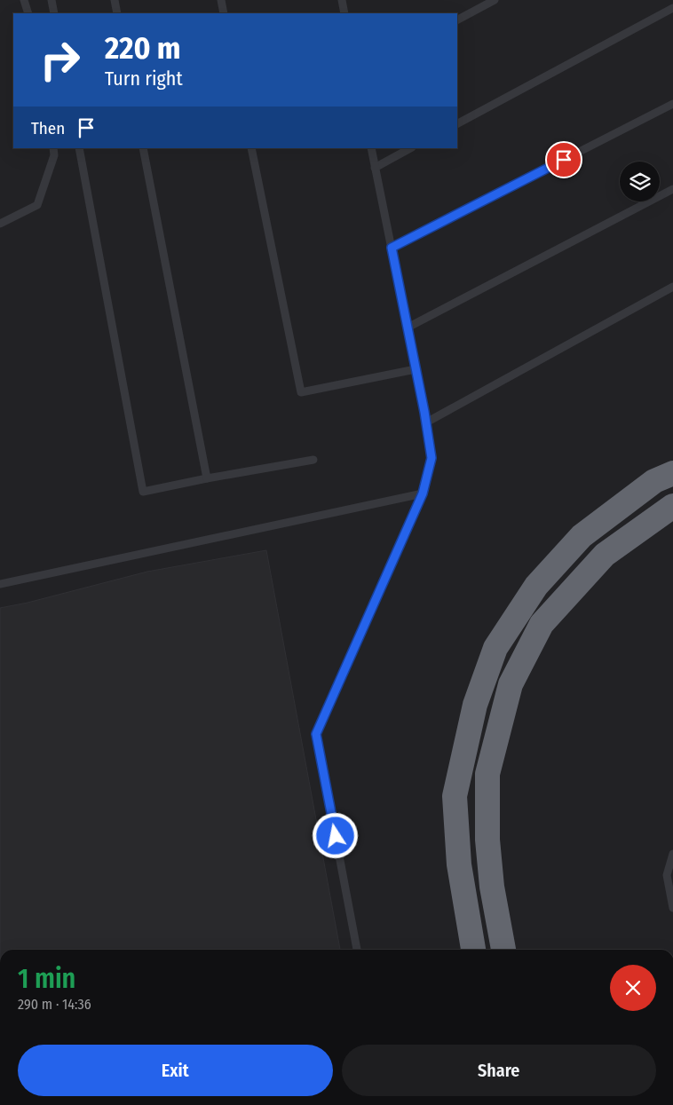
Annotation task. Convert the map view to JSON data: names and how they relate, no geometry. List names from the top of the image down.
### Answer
{
  "page": {
    "turn": ["220 m", "Turn right"],
    "then": "Then",
    "heading": ["1 min", "290 m · 14:36"],
    "buttons": ["Exit", "Share"]
  }
}
